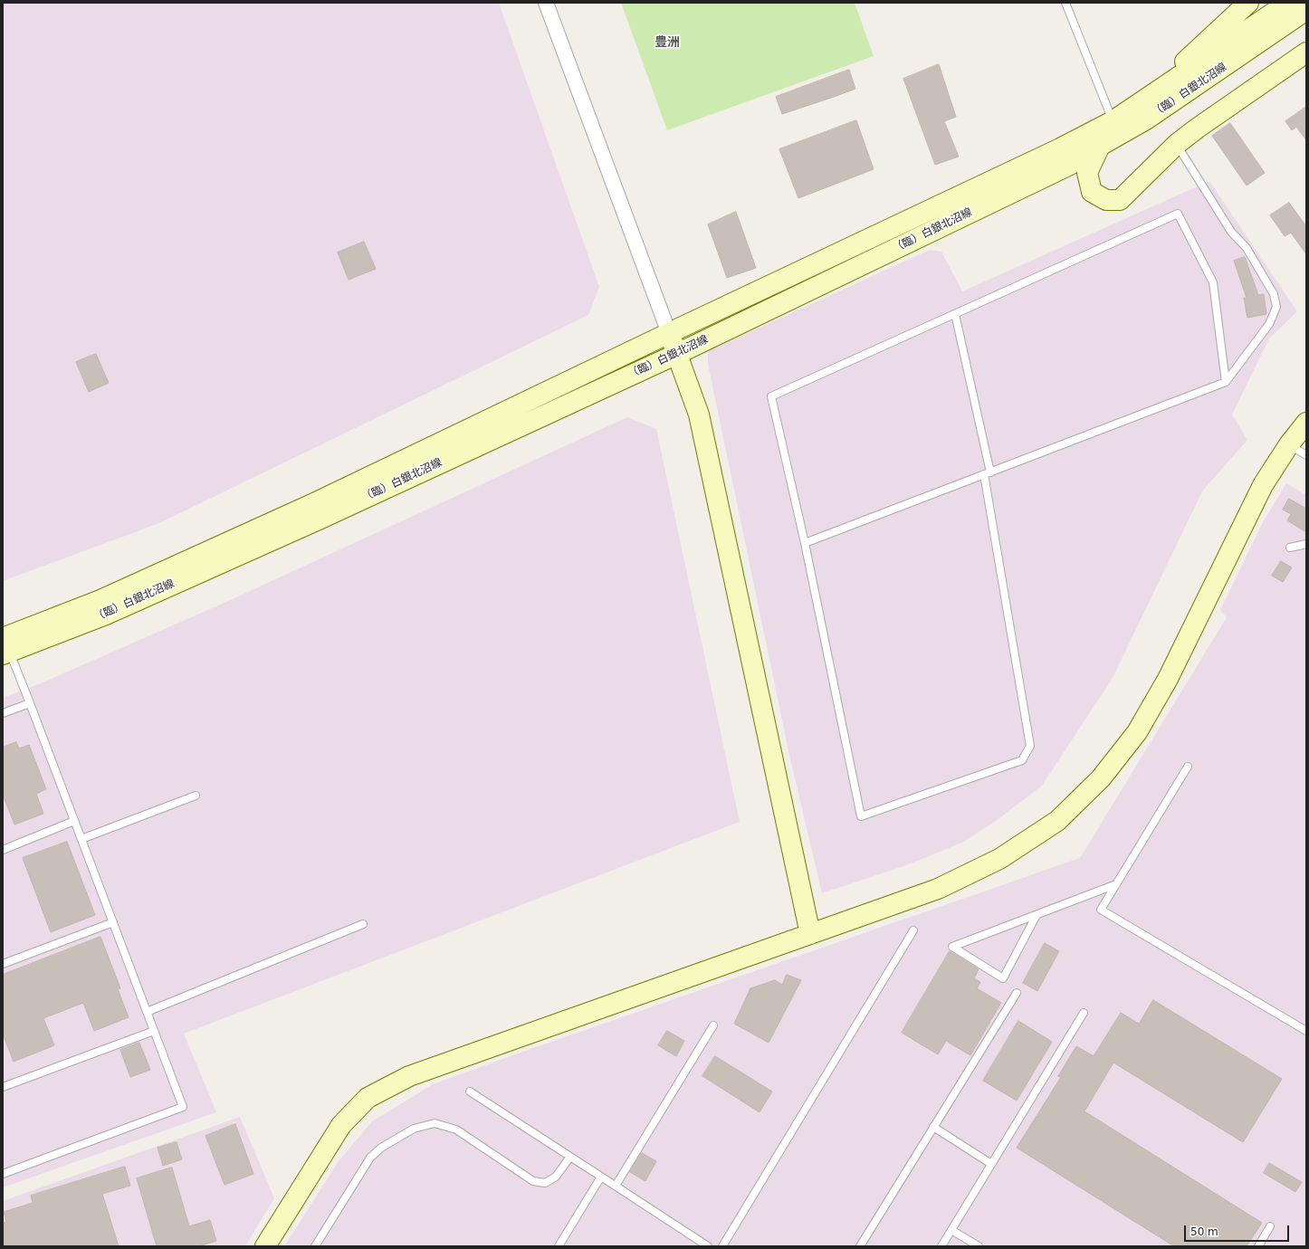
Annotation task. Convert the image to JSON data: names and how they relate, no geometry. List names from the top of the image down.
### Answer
{
  "streets": {
    "street": ["（臨）白銀北沼線"]
  },
  "districts": ["豊洲"],
  "scale_bar": "50 m"
}
